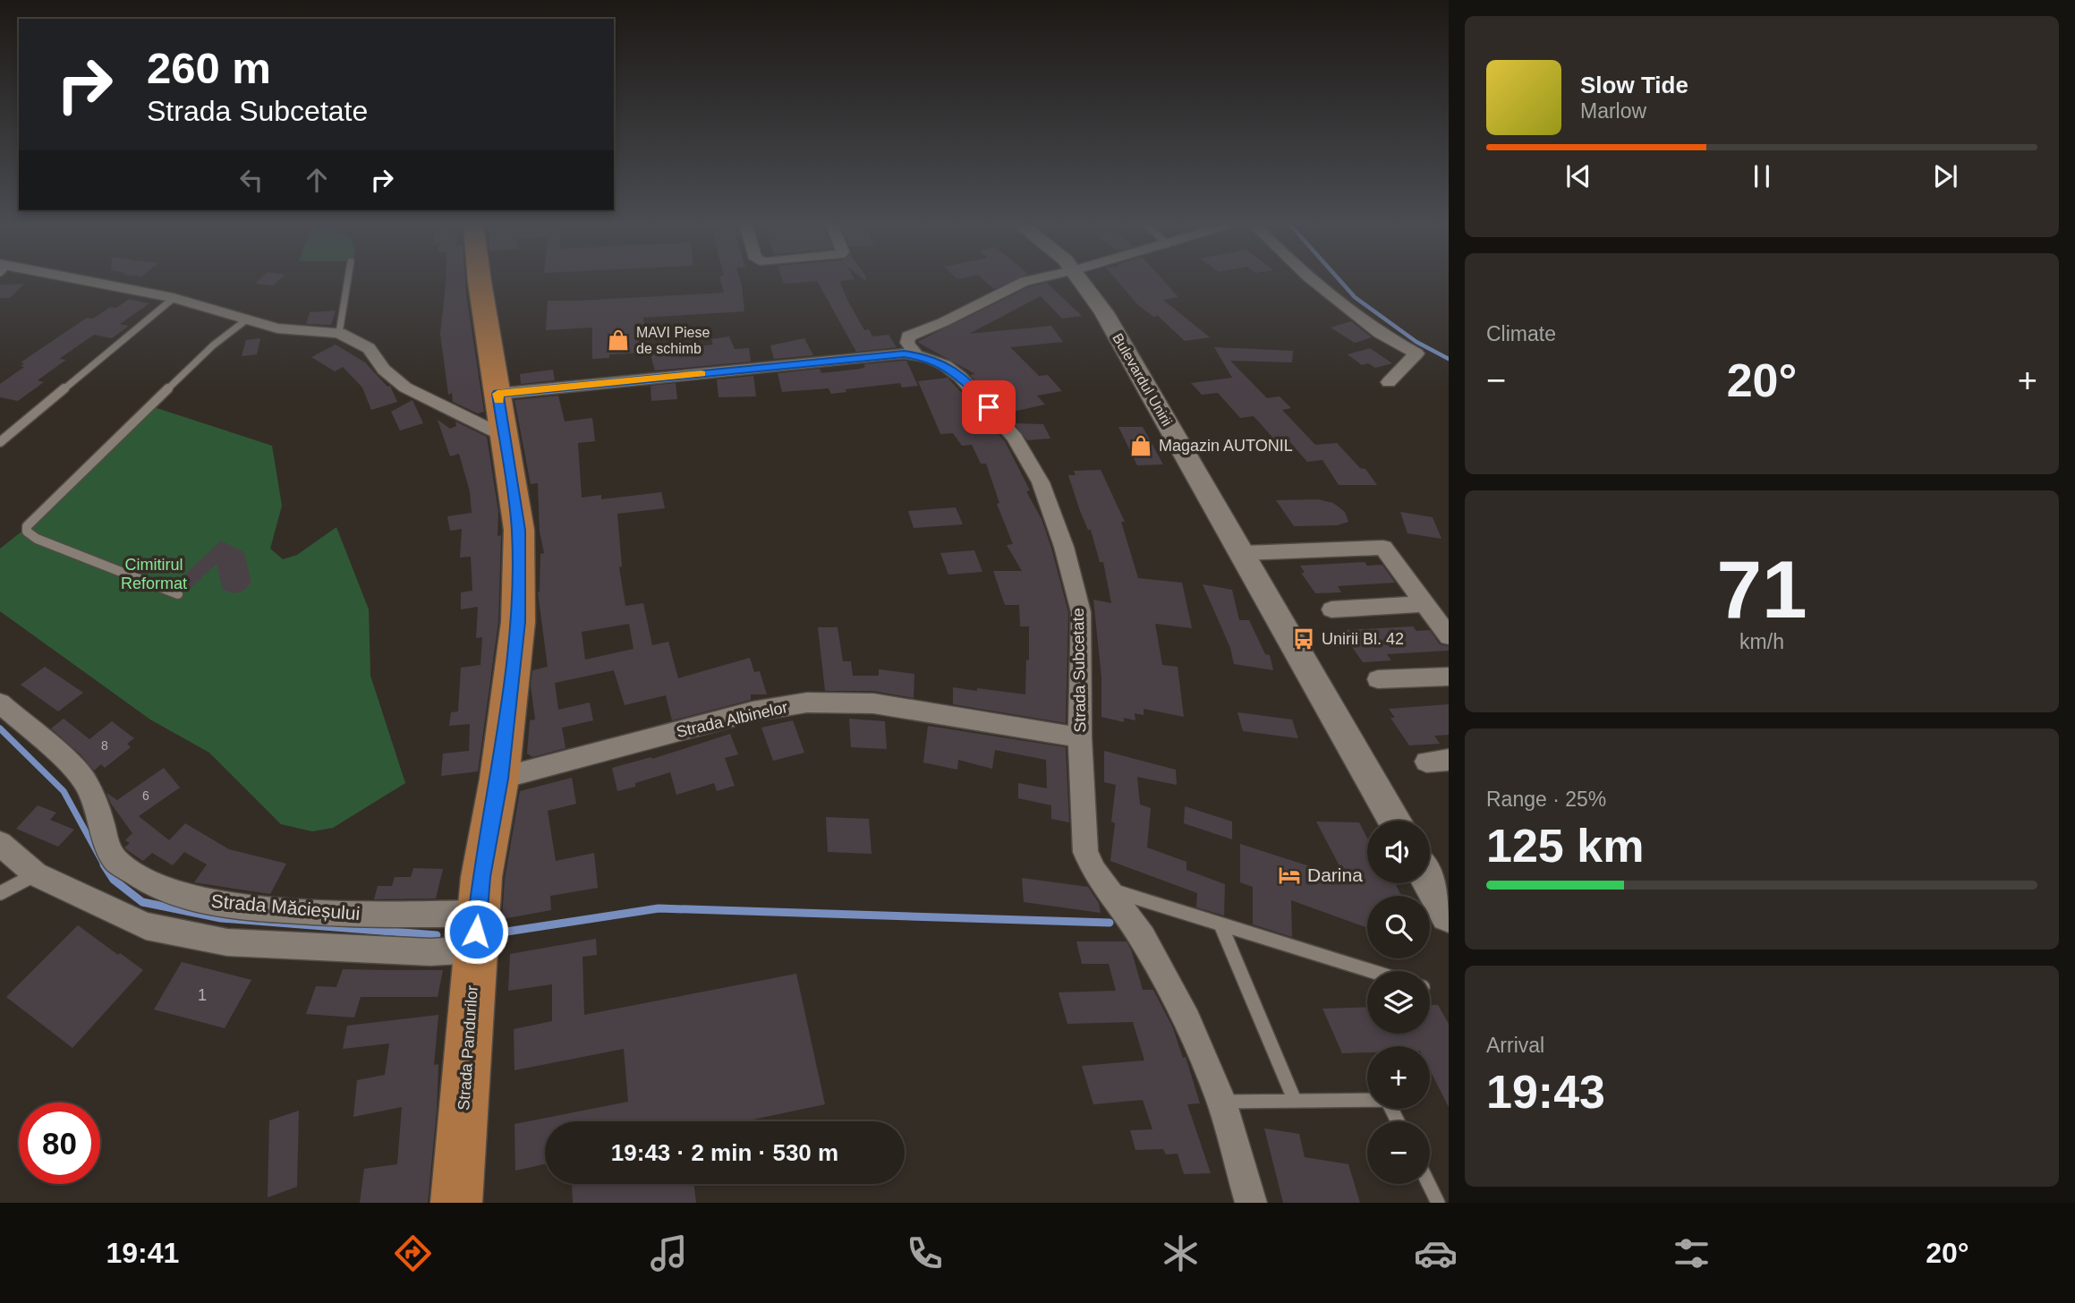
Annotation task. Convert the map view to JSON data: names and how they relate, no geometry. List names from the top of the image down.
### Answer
{
  "streets": {
    "highway": ["Strada Pandurilor"],
    "main road": ["Bulevardul Unirii"],
    "street": ["Strada Subcetate", "Strada Albinelor", "Strada Măcieșului"]
  },
  "crossings": [
    ["Strada Subcetate", "Strada Albinelor"],
    ["Strada Subcetate", "Strada Pandurilor"],
    ["Strada Albinelor", "Strada Pandurilor"],
    ["Strada Măcieșului", "Strada Pandurilor"]
  ],
  "parks": ["Cimitirul Reformat"],
  "places": {
    "shop": ["MAVI Piese de schimb", "Magazin AUTONIL"],
    "bus stop": ["Unirii Bl. 42"],
    "hotel": ["Darina"]
  },
  "house_numbers": ["8", "6", "1"],
  "page": {
    "turn": ["260 m", "Strada Subcetate"],
    "song": ["Slow Tide", "Marlow"],
    "tile": [
      "Climate",
      ["71", "km/h"],
      ["Range · 25%", "125 km"],
      ["Arrival", "19:43"]
    ],
    "heat": ["−", "20°", "+"],
    "map_buttons": ["+", "−"],
    "limit": "80",
    "trip": "19:43 · 2 min · 530 m",
    "tabs": ["19:41", "20°"]
  }
}
